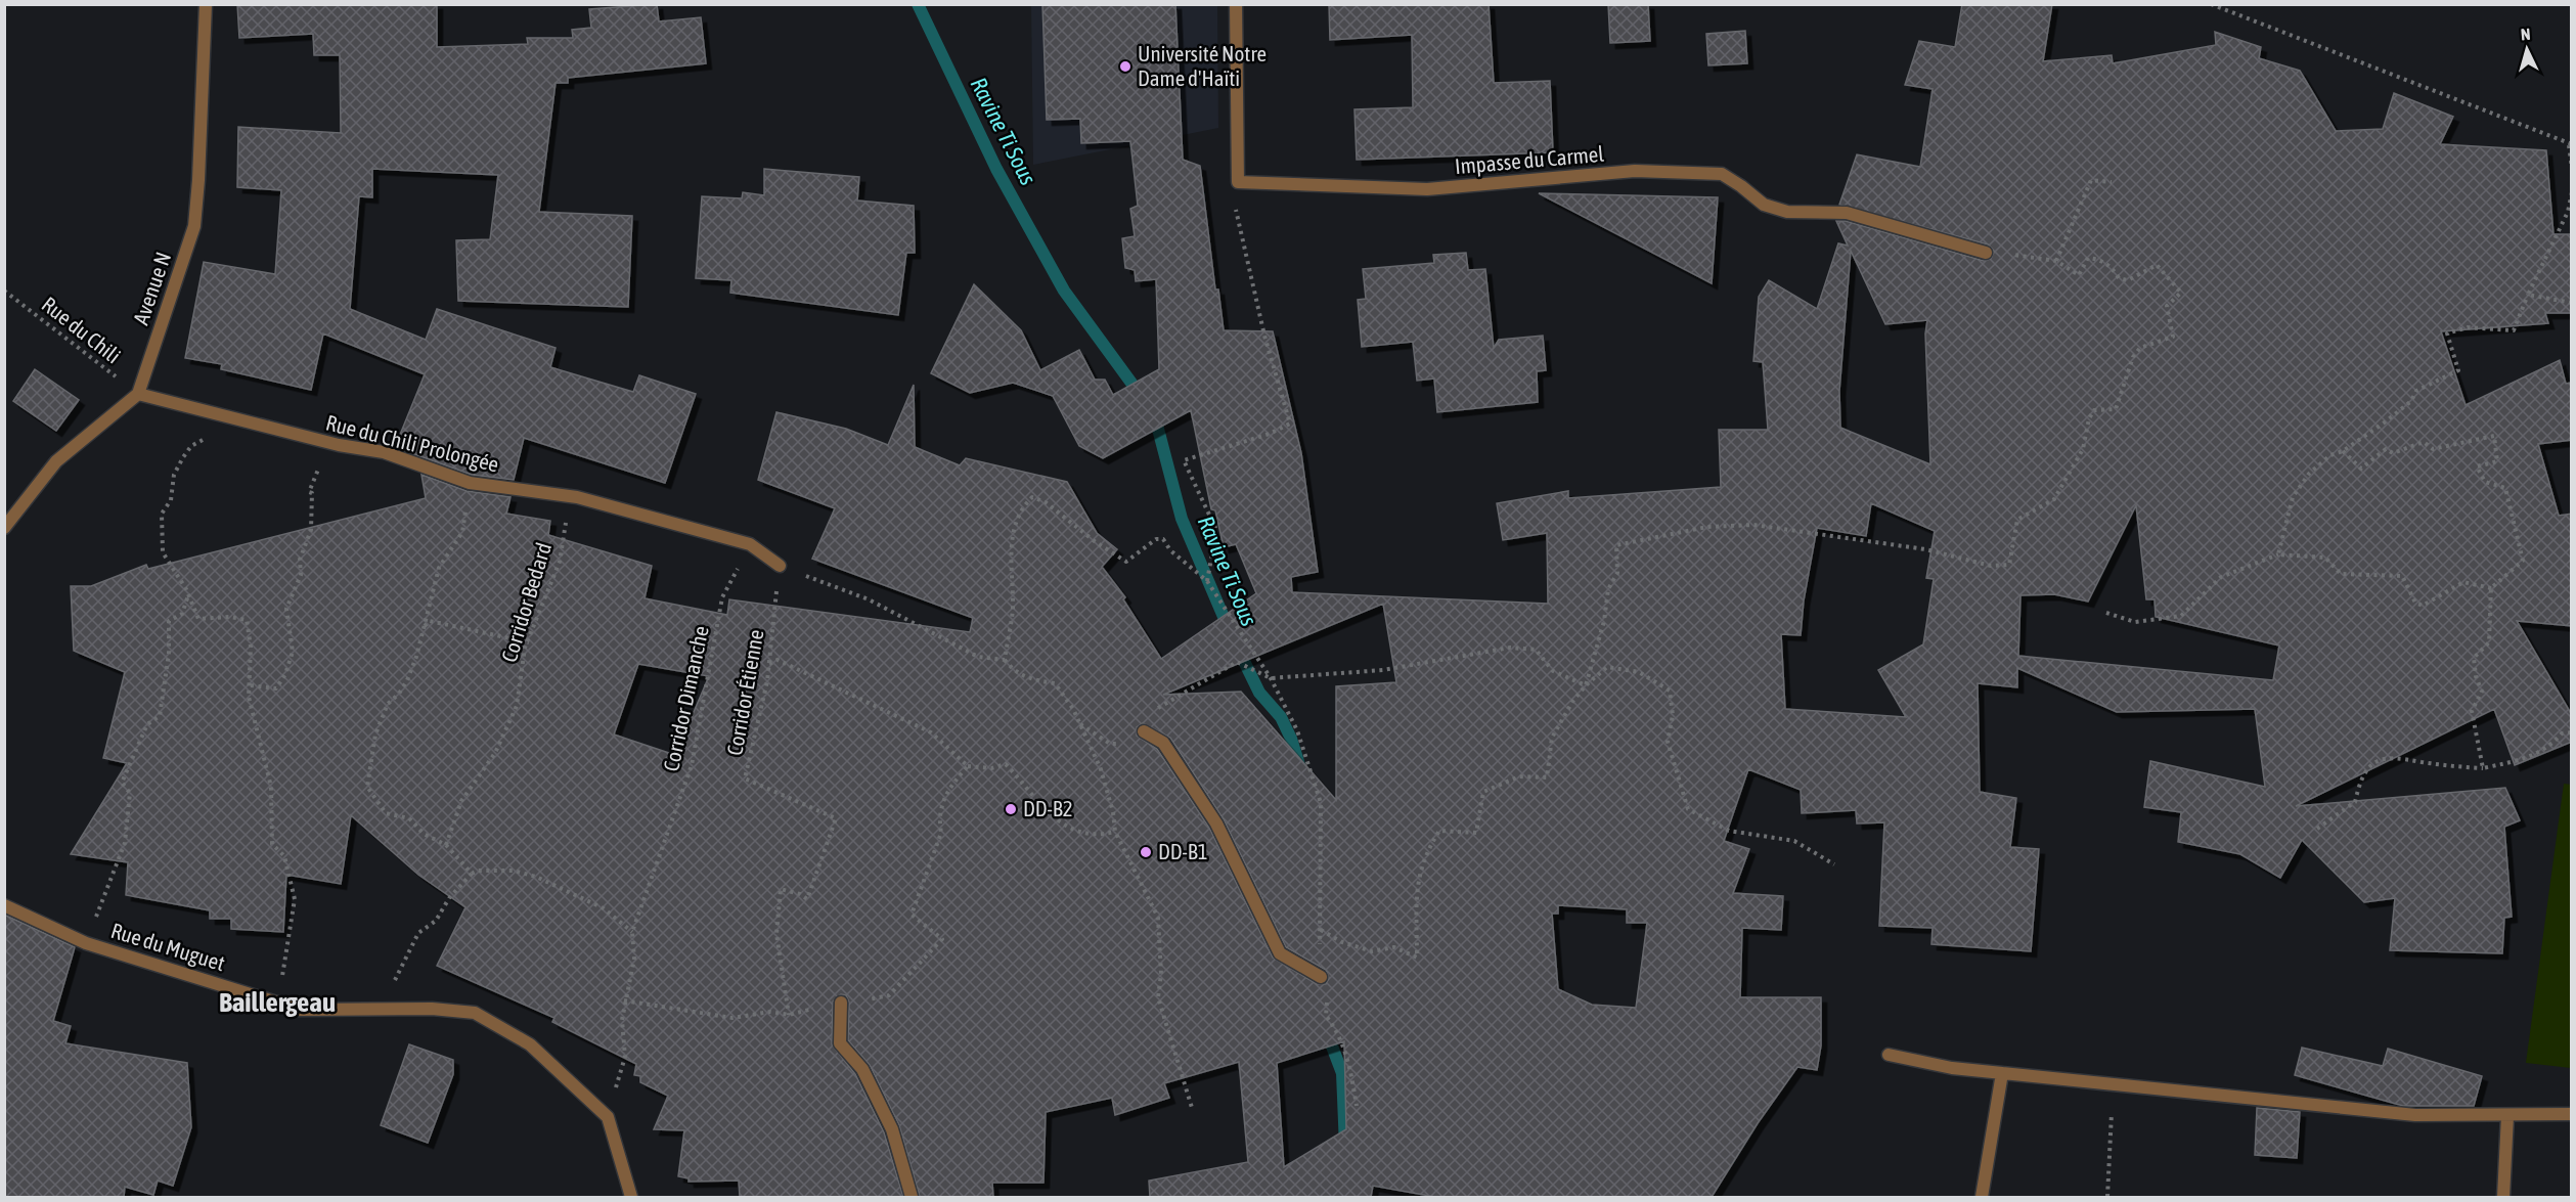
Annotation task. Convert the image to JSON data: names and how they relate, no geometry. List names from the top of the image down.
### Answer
{
  "streets": {
    "street": [
      "Impasse du Carmel",
      "Avenue N",
      "Rue du Chili Prolongée",
      "Rue du Muguet"
    ],
    "path": [
      "Rue du Chili",
      "Corridor Bedard",
      "Corridor Étienne",
      "Corridor Dimanche"
    ]
  },
  "crossings": [
    ["Avenue N", "Rue du Chili"],
    ["Avenue N", "Rue du Chili Prolongée"],
    ["Rue du Chili", "Rue du Chili Prolongée"],
    ["Rue du Chili Prolongée", "Corridor Bedard"],
    ["Rue du Chili Prolongée", "Corridor Étienne"],
    ["Rue du Chili Prolongée", "Corridor Dimanche"]
  ],
  "districts": ["Baillergeau"],
  "water": ["Ravine Ti Sous"],
  "places": ["Université Notre Dame d'Haïti", "DD-B2", "DD-B1"],
  "north": "top"
}
